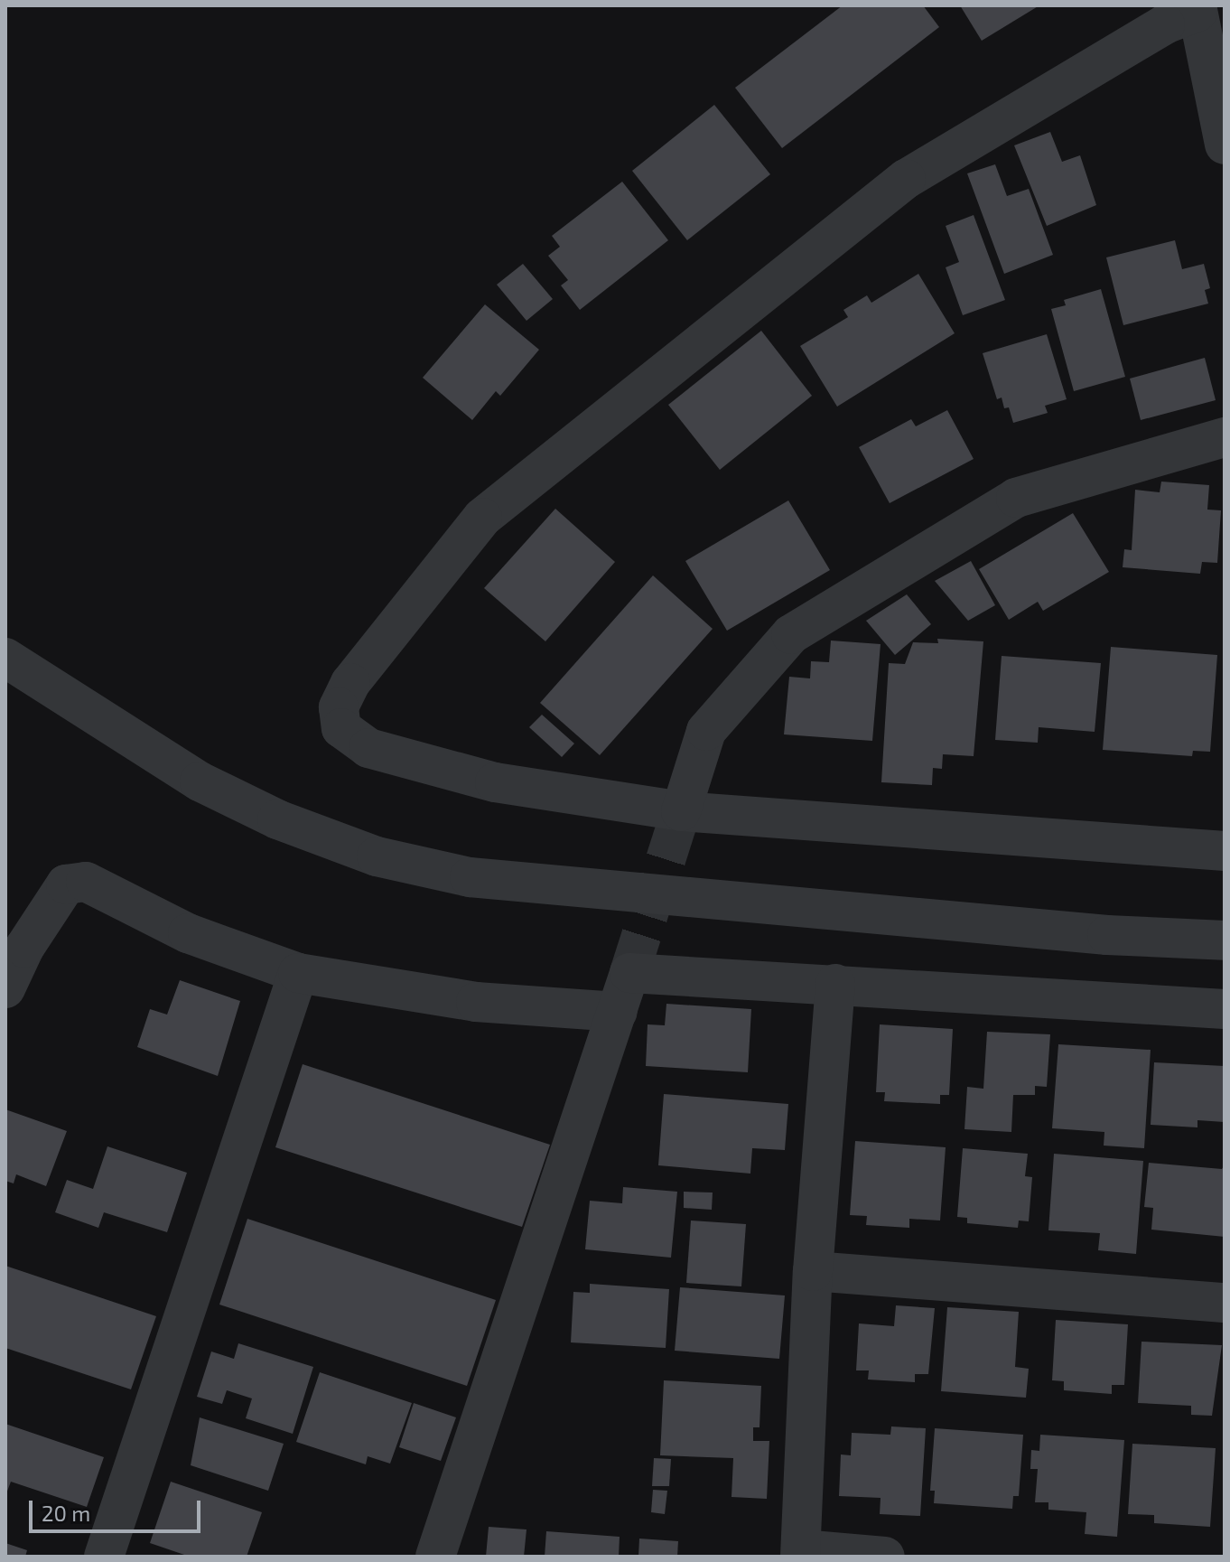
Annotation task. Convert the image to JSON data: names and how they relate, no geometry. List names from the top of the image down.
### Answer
{
  "scale_bar": "20 m"
}
